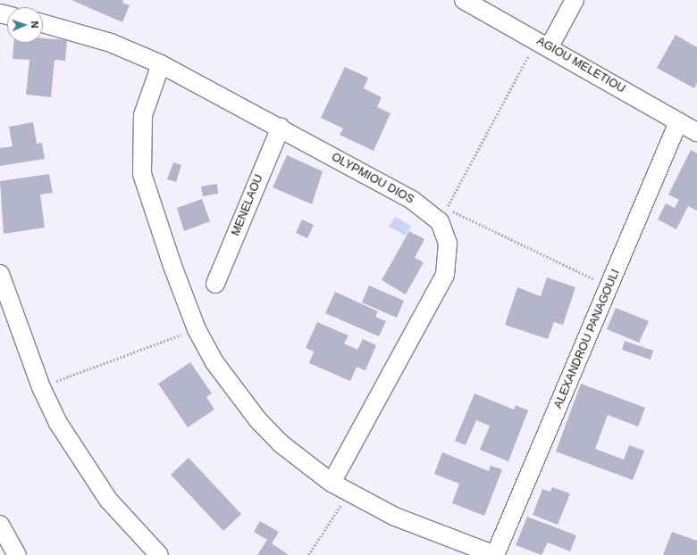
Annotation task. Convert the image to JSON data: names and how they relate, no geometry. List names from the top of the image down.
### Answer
{
  "streets": {
    "street": [
      "AGIOU MELETIOU",
      "OLYPMIOU DIOS",
      "MENELAOU",
      "ALEXANDROU PANAGOULI"
    ]
  },
  "crossings": [
    ["AGIOU MELETIOU", "ALEXANDROU PANAGOULI"],
    ["OLYPMIOU DIOS", "MENELAOU"]
  ],
  "north": "right"
}
